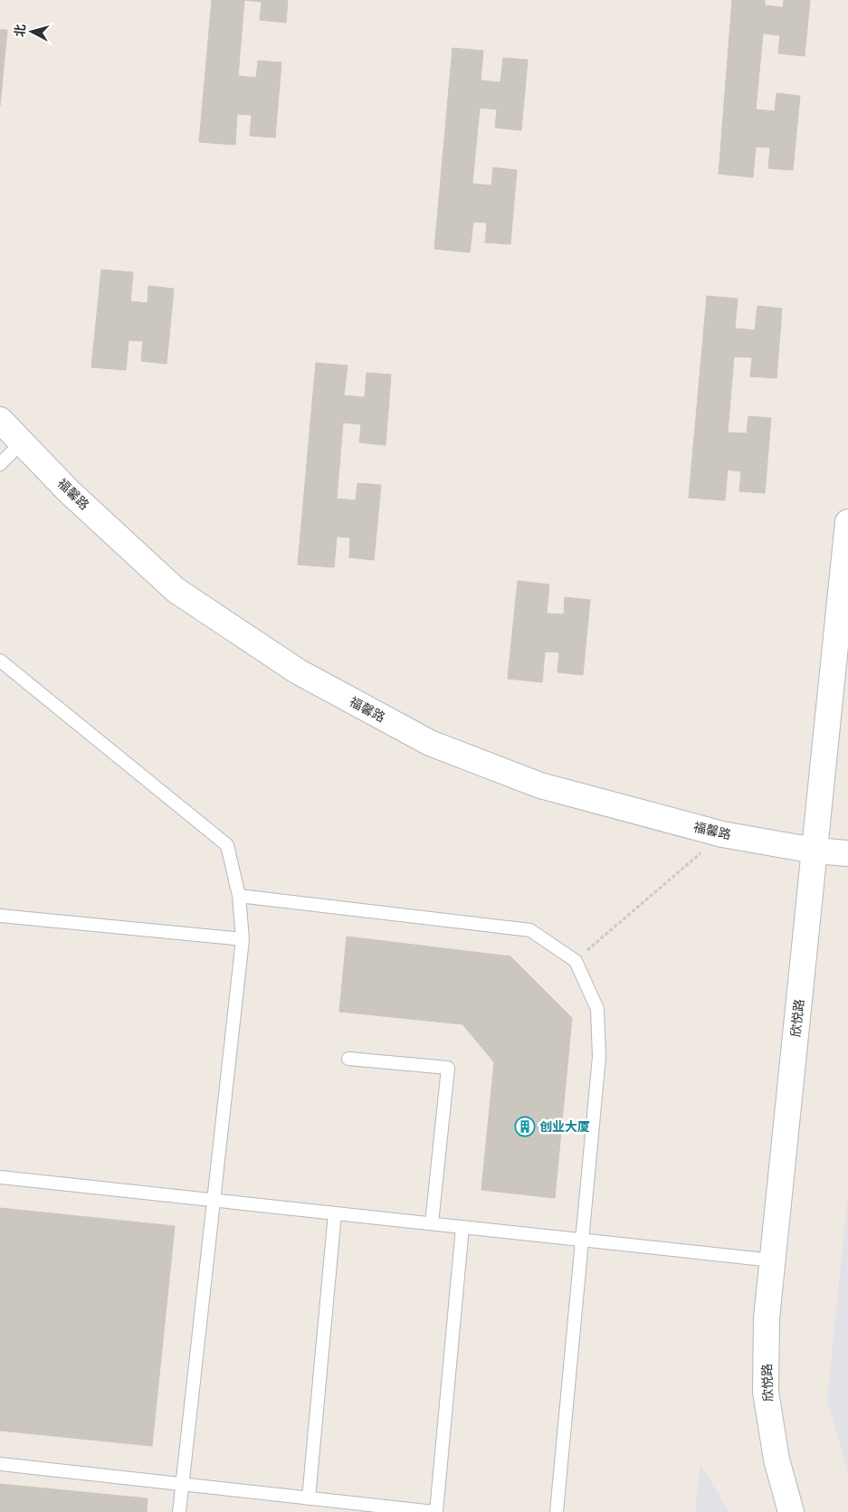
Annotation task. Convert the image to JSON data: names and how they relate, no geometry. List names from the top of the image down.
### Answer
{
  "streets": {
    "street": ["福馨路", "欣悦路"]
  },
  "crossings": [
    ["福馨路", "欣悦路"]
  ],
  "places": {
    "building": ["创业大厦"]
  },
  "north": "left"
}
